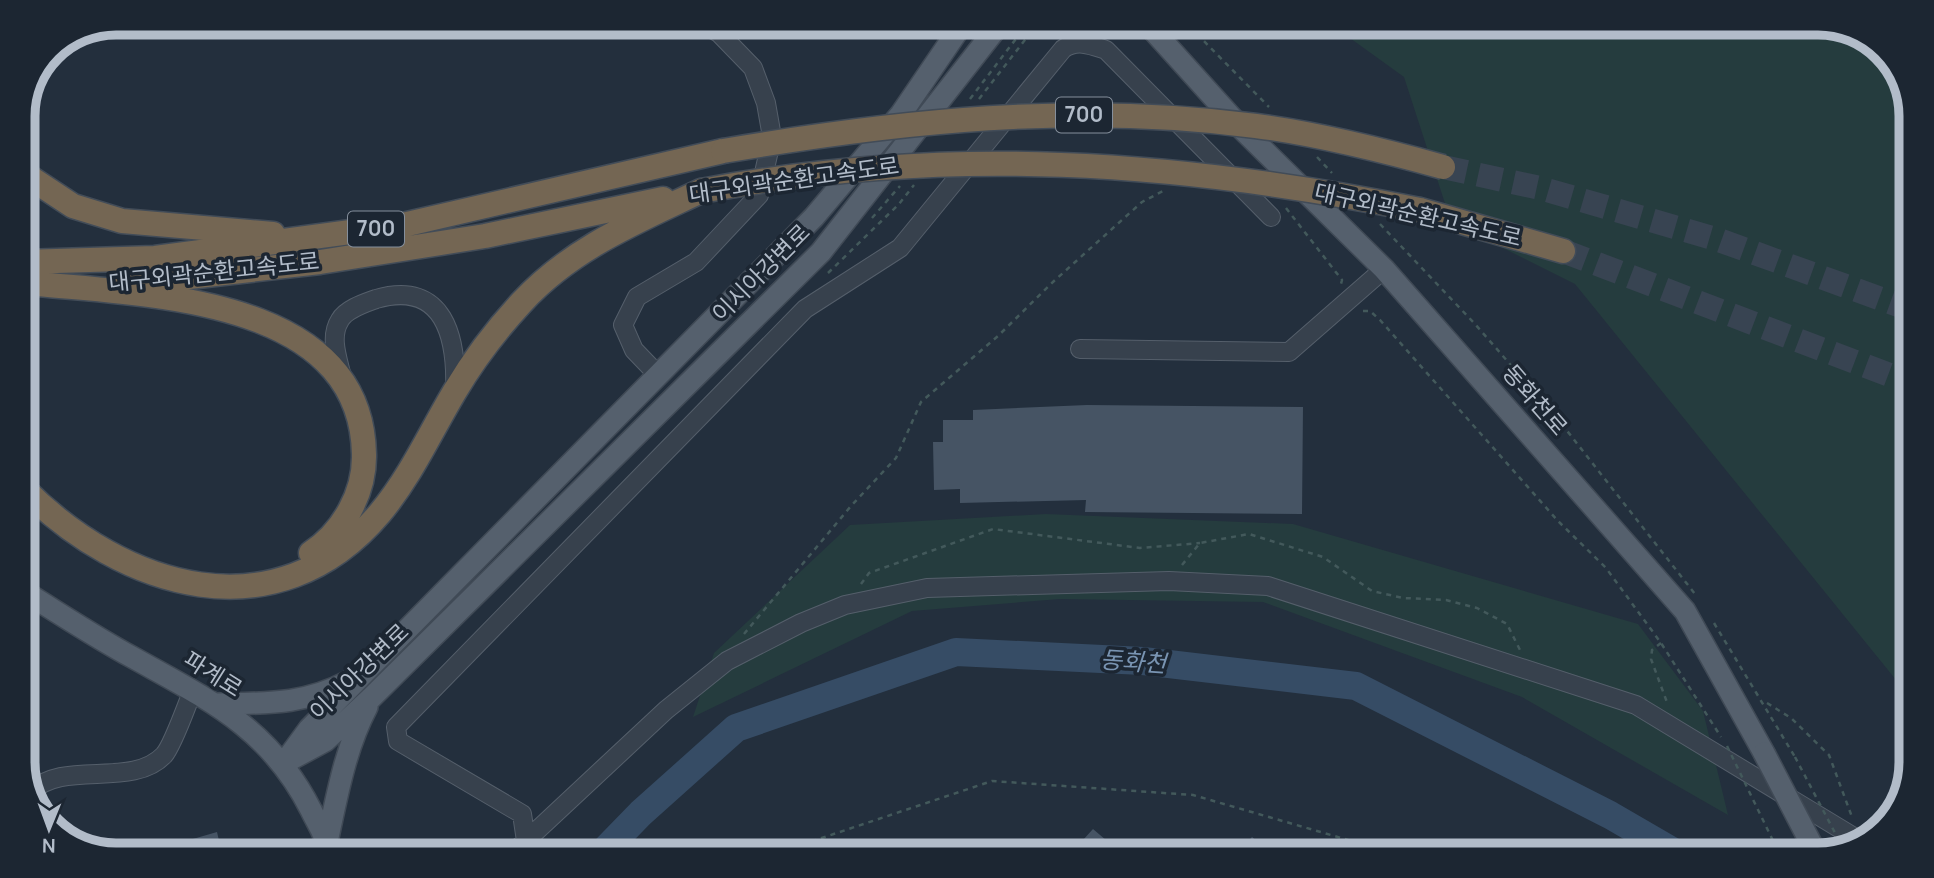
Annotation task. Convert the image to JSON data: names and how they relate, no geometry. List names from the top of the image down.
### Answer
{
  "streets": {
    "highway": ["700", "대구외곽순환고속도로"],
    "main road": ["이시아강변로", "동화천로", "파계로"]
  },
  "crossings": [
    ["이시아강변로", "파계로"]
  ],
  "water": ["동화천"],
  "north": "bottom"
}
